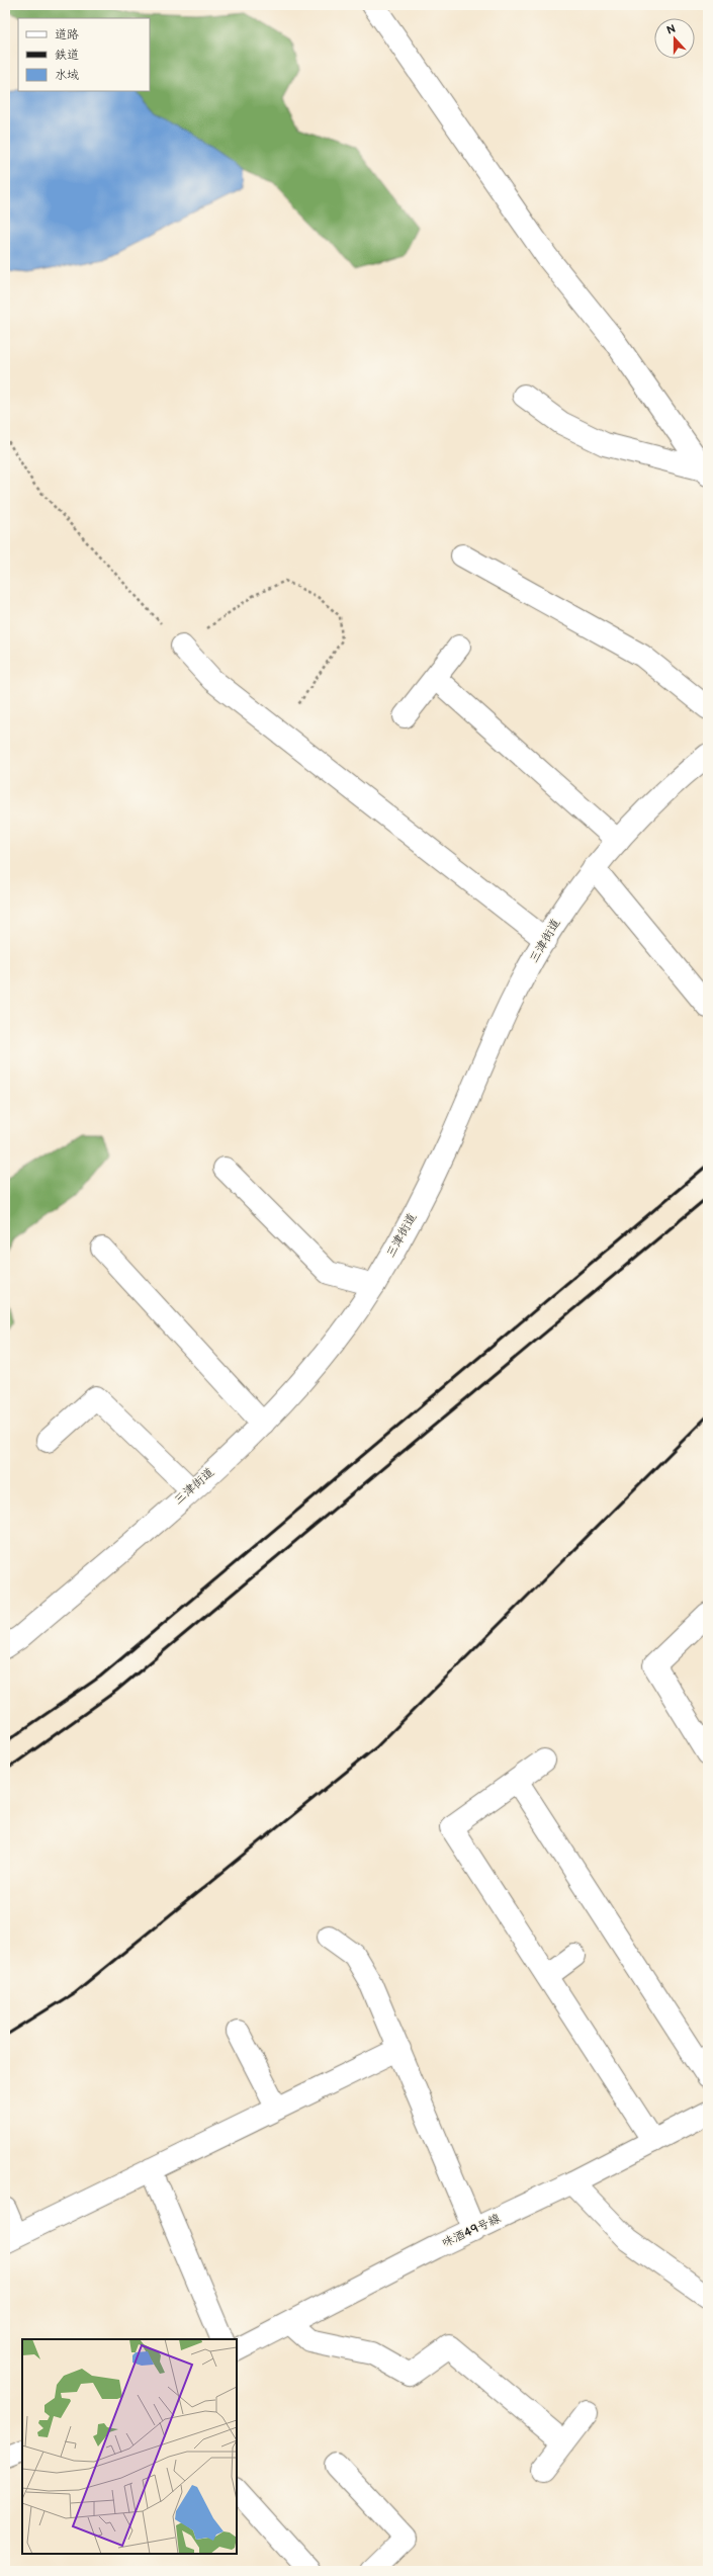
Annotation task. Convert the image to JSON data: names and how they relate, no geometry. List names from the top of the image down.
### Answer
{
  "streets": {
    "street": ["三津街道", "味酒49号線"]
  },
  "legend": ["道路", "鉄道", "水域"],
  "north": "top"
}
